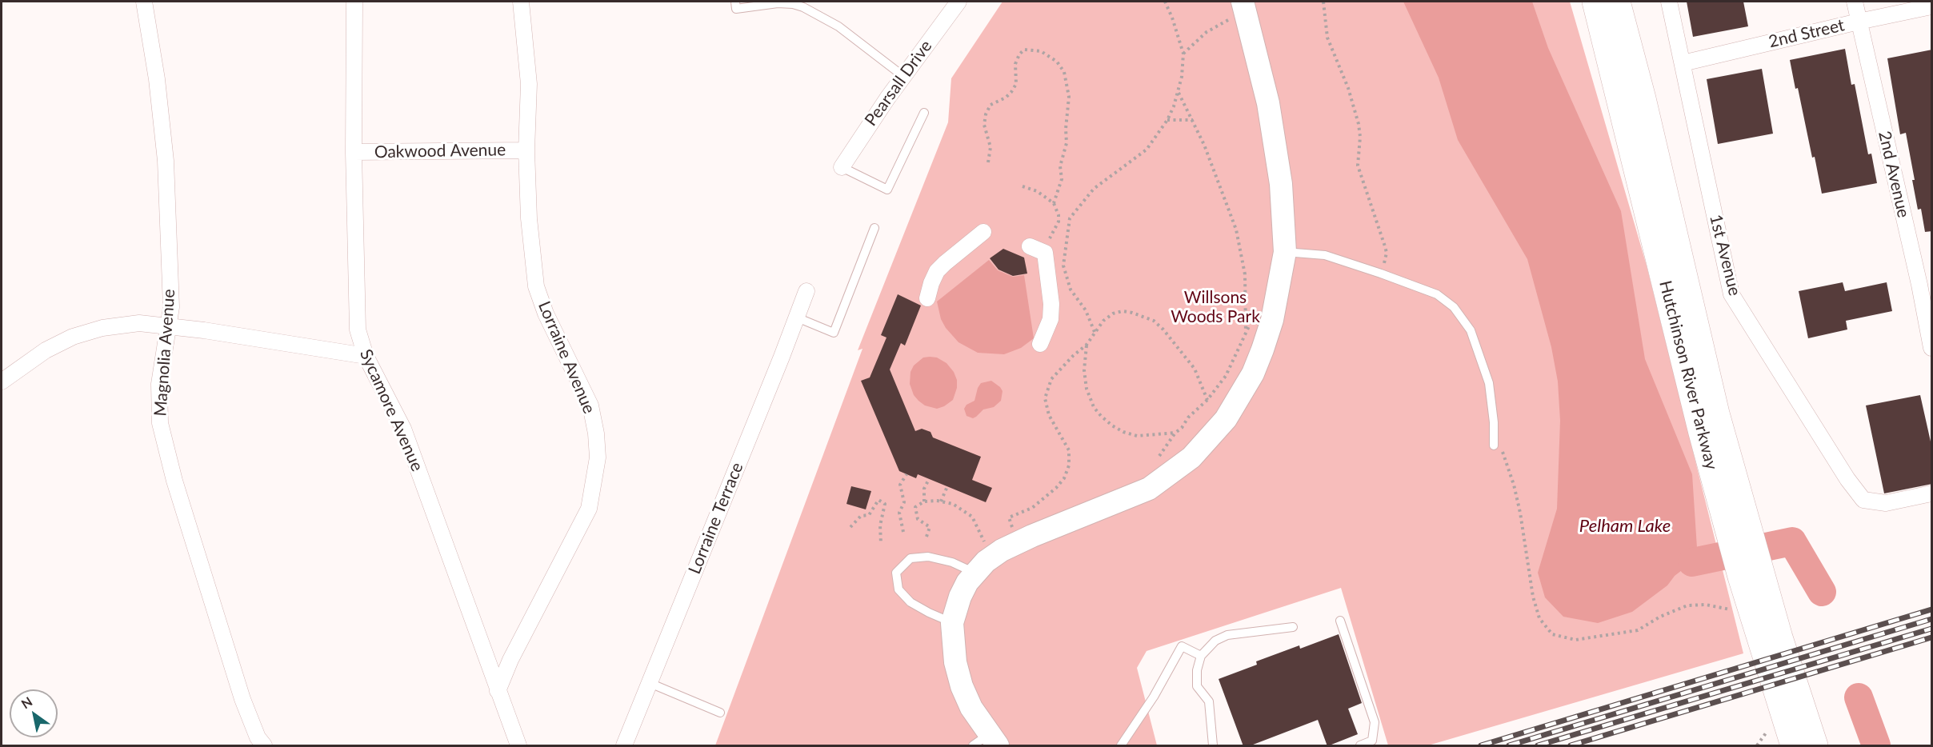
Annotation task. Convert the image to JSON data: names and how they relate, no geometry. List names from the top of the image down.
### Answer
{
  "streets": {
    "highway": ["Hutchinson River Parkway"],
    "street": [
      "2nd Street",
      "Pearsall Drive",
      "Oakwood Avenue",
      "2nd Avenue",
      "1st Avenue",
      "Magnolia Avenue",
      "Lorraine Avenue",
      "Sycamore Avenue",
      "Lorraine Terrace"
    ]
  },
  "crossings": [
    ["2nd Street", "2nd Avenue"],
    ["2nd Street", "1st Avenue"],
    ["Oakwood Avenue", "Lorraine Avenue"],
    ["Oakwood Avenue", "Sycamore Avenue"],
    ["Lorraine Avenue", "Sycamore Avenue"]
  ],
  "water": ["Pelham Lake"],
  "parks": ["Willsons Woods Park"],
  "north": "top left"
}
